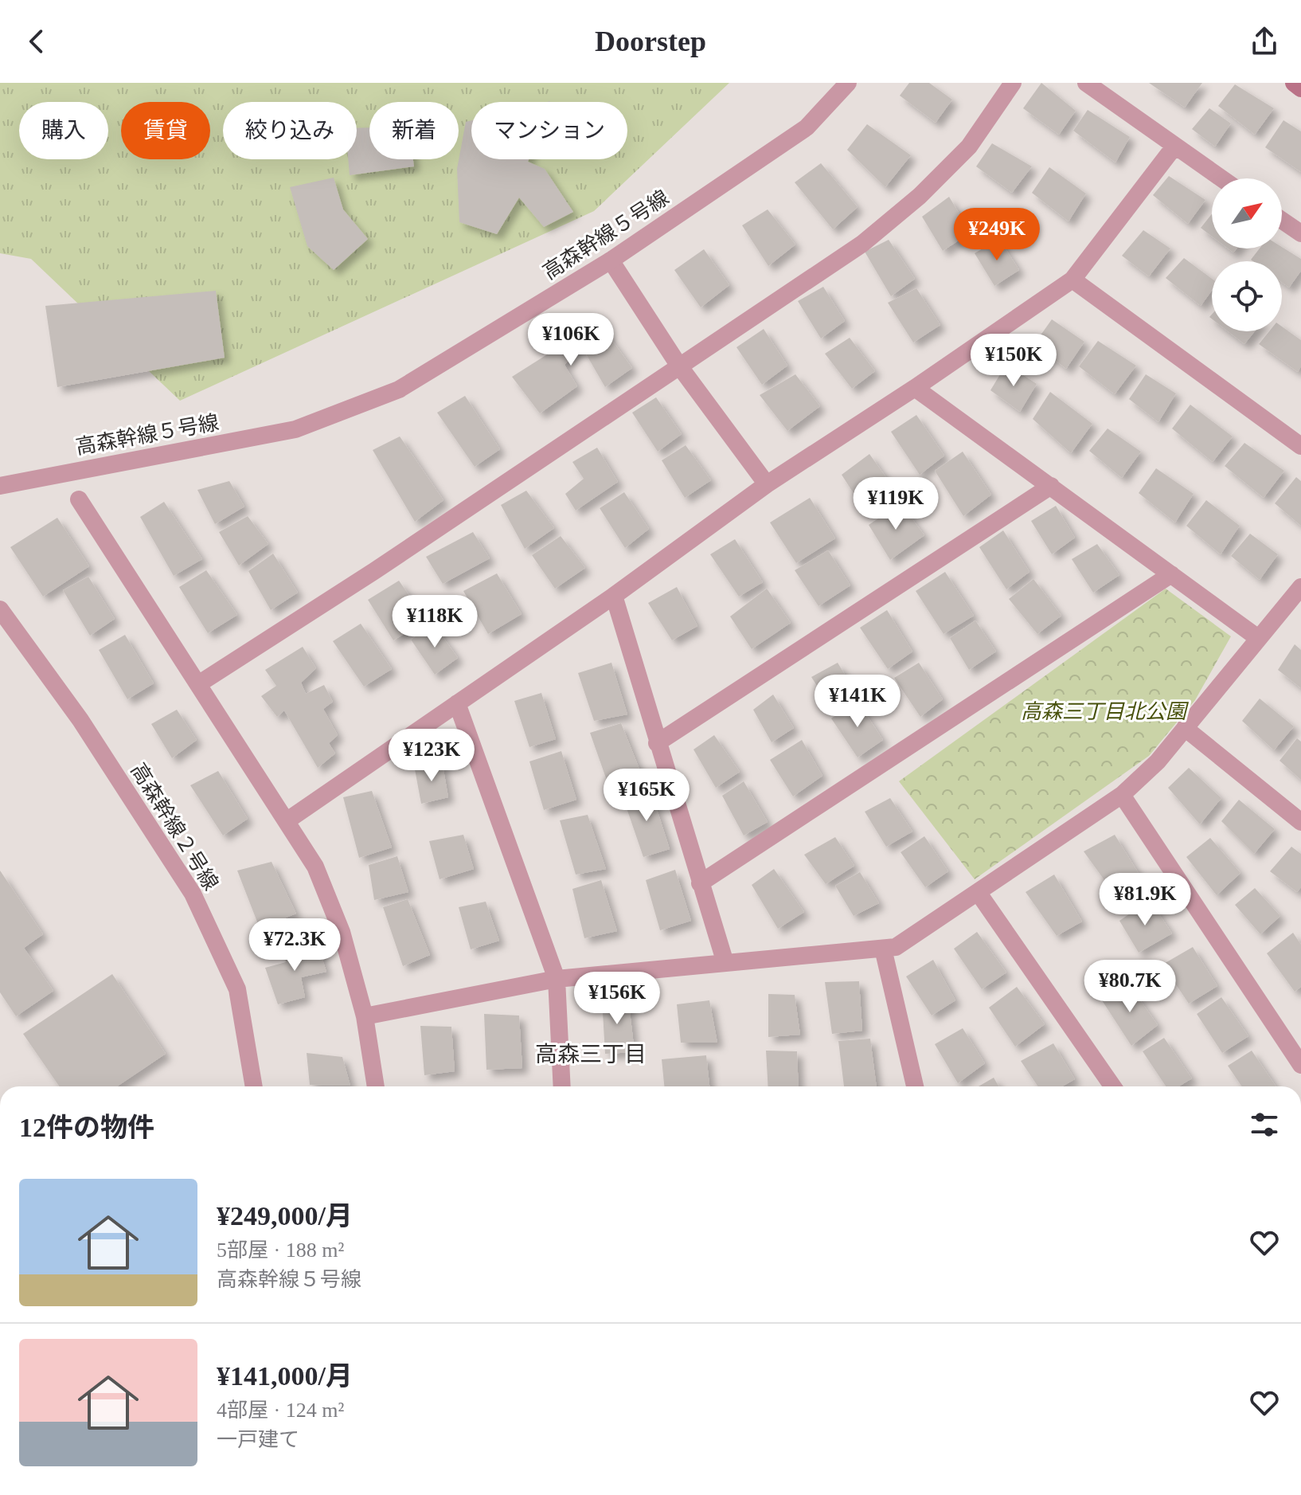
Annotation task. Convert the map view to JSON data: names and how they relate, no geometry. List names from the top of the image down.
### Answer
{
  "streets": {
    "street": ["高森幹線５号線", "高森幹線２号線"]
  },
  "districts": ["高森三丁目"],
  "parks": ["高森三丁目北公園"],
  "north": "top right",
  "page": {
    "header": "Doorstep",
    "chip": [
      "購入",
      "賃貸",
      "絞り込み",
      "新着",
      "マンション"
    ],
    "price": [
      "¥249K",
      "¥106K",
      "¥150K",
      "¥119K",
      "¥118K",
      "¥141K",
      "¥123K",
      "¥165K",
      "¥81.9K",
      "¥72.3K",
      "¥80.7K",
      "¥156K"
    ],
    "heading": "12件の物件",
    "list": [
      {
        "name": "¥249,000/月",
        "note": "5部屋 · 188 m² · 高森幹線５号線"
      },
      {
        "name": "¥141,000/月",
        "note": "4部屋 · 124 m² · 一戸建て"
      }
    ]
  }
}
